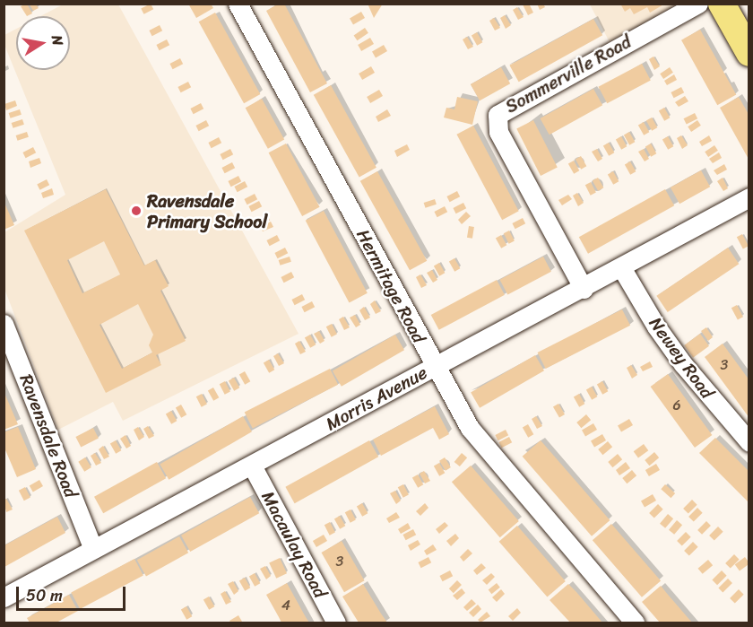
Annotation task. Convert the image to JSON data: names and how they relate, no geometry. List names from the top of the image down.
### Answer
{
  "streets": {
    "street": [
      "Sommerville Road",
      "Hermitage Road",
      "Newey Road",
      "Morris Avenue",
      "Ravensdale Road",
      "Macaulay Road"
    ]
  },
  "crossings": [
    ["Sommerville Road", "Morris Avenue"],
    ["Hermitage Road", "Morris Avenue"],
    ["Newey Road", "Morris Avenue"],
    ["Morris Avenue", "Ravensdale Road"],
    ["Morris Avenue", "Macaulay Road"]
  ],
  "places": ["Ravensdale Primary School"],
  "house_numbers": [
    "3",
    "6",
    "3",
    "4"
  ],
  "scale_bar": "50 m",
  "north": "right"
}
